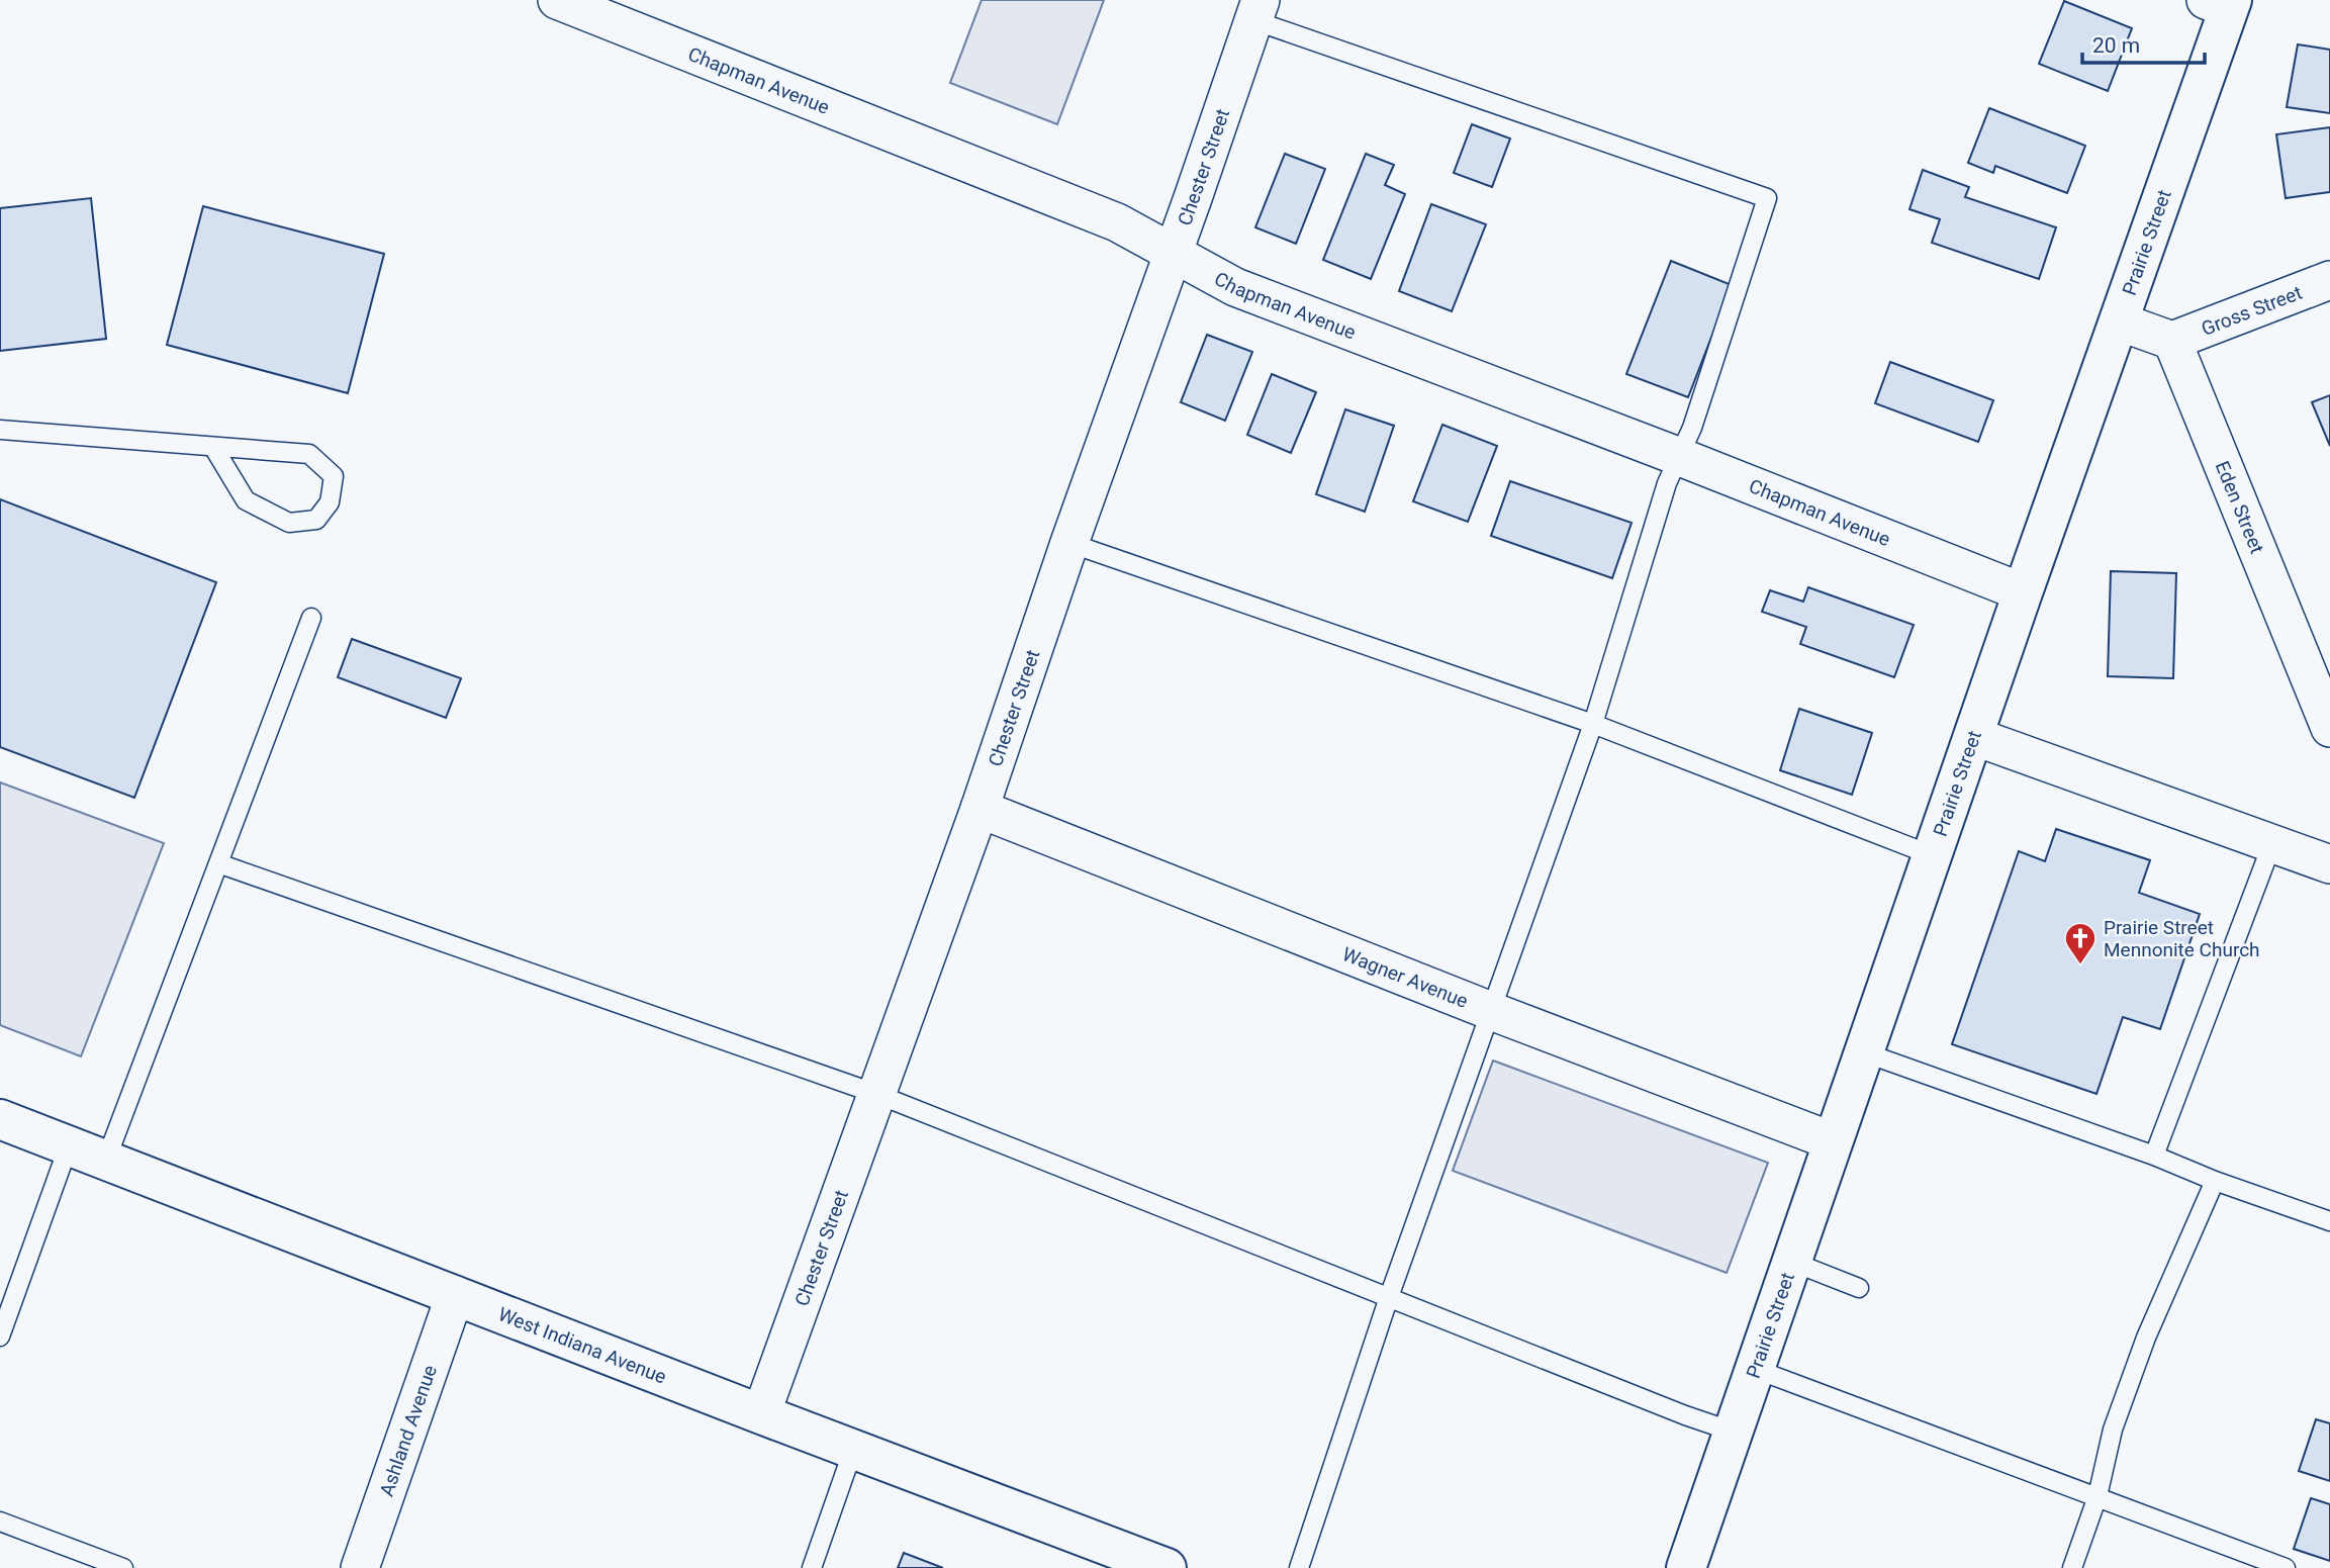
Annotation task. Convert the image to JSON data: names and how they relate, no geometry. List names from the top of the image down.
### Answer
{
  "streets": {
    "main road": ["Prairie Street", "West Indiana Avenue"],
    "street": [
      "Chapman Avenue",
      "Chester Street",
      "Gross Street",
      "Eden Street",
      "Wagner Avenue",
      "Ashland Avenue"
    ]
  },
  "crossings": [
    ["Chapman Avenue", "Chester Street"],
    ["Chapman Avenue", "Prairie Street"],
    ["Chester Street", "Wagner Avenue"],
    ["Chester Street", "West Indiana Avenue"],
    ["Prairie Street", "Wagner Avenue"],
    ["Gross Street", "Eden Street"],
    ["West Indiana Avenue", "Ashland Avenue"]
  ],
  "places": {
    "church": ["Prairie Street Mennonite Church"]
  },
  "scale_bar": "20 m"
}
